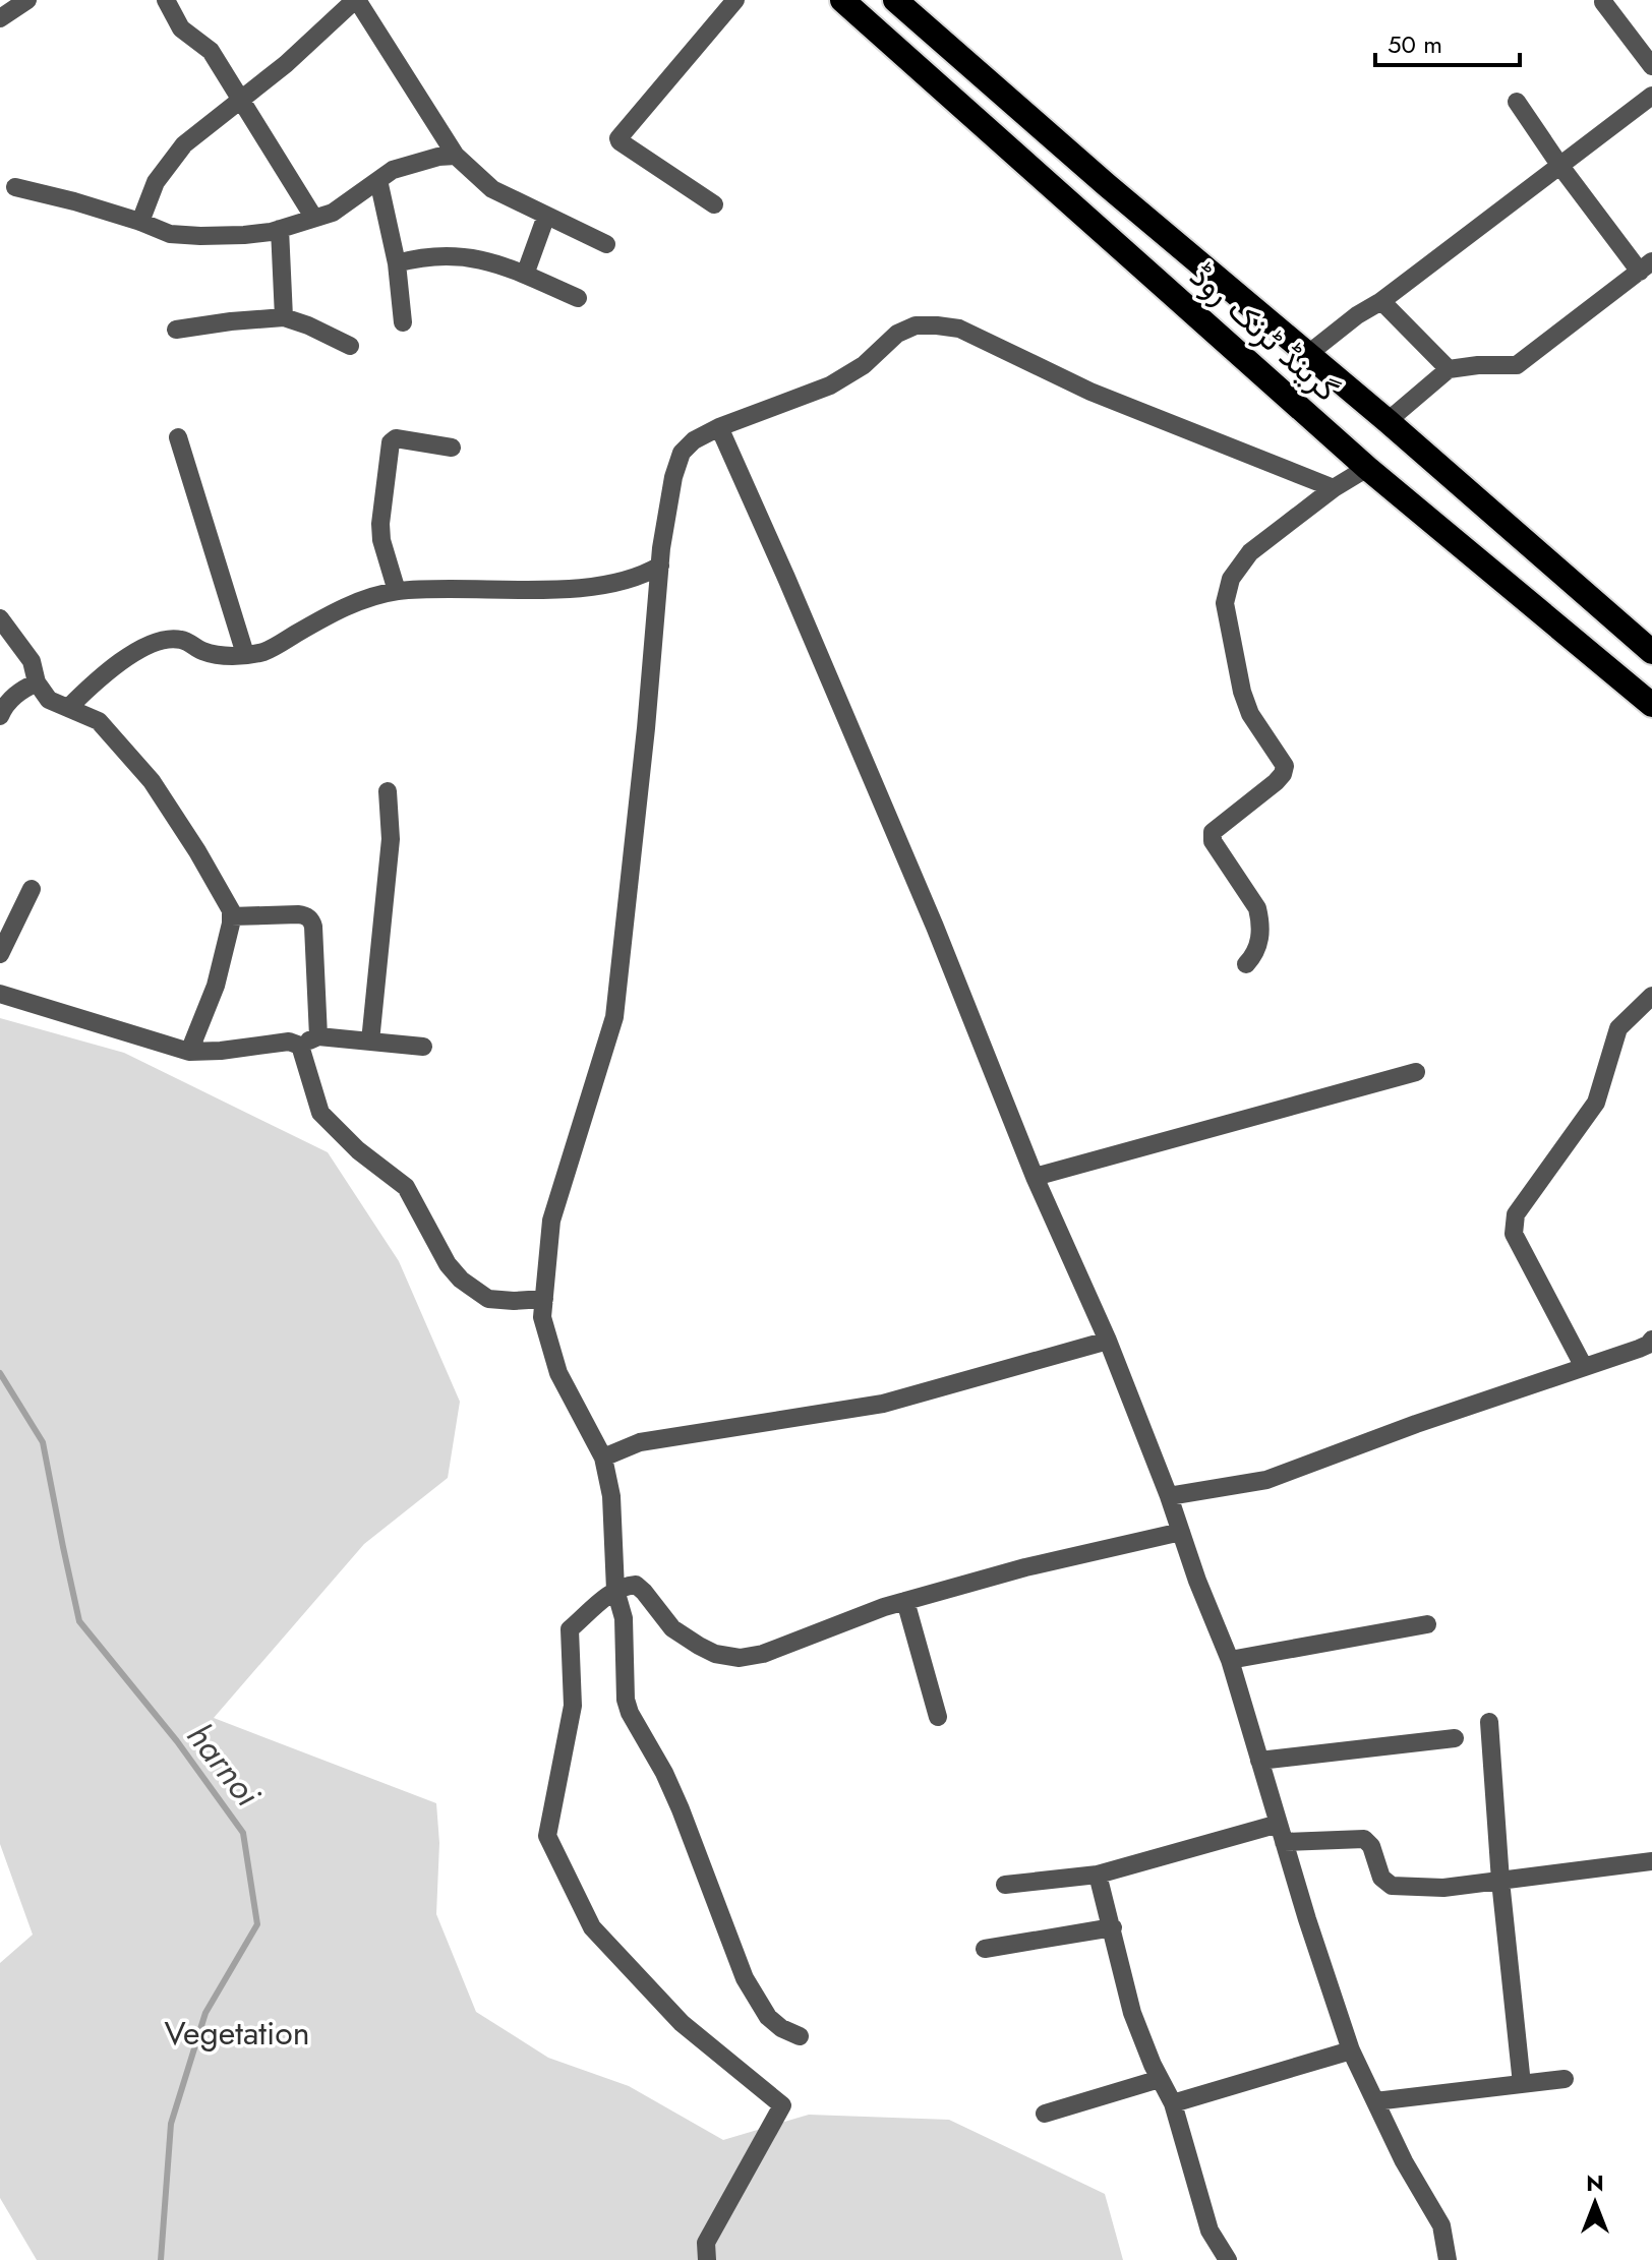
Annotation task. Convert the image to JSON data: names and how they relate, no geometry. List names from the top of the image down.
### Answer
{
  "streets": {
    "highway": ["گرینڈ ٹرنک روڈ"]
  },
  "water": ["harnoi"],
  "parks": ["Vegetation"],
  "scale_bar": "50 m",
  "north": "top"
}
